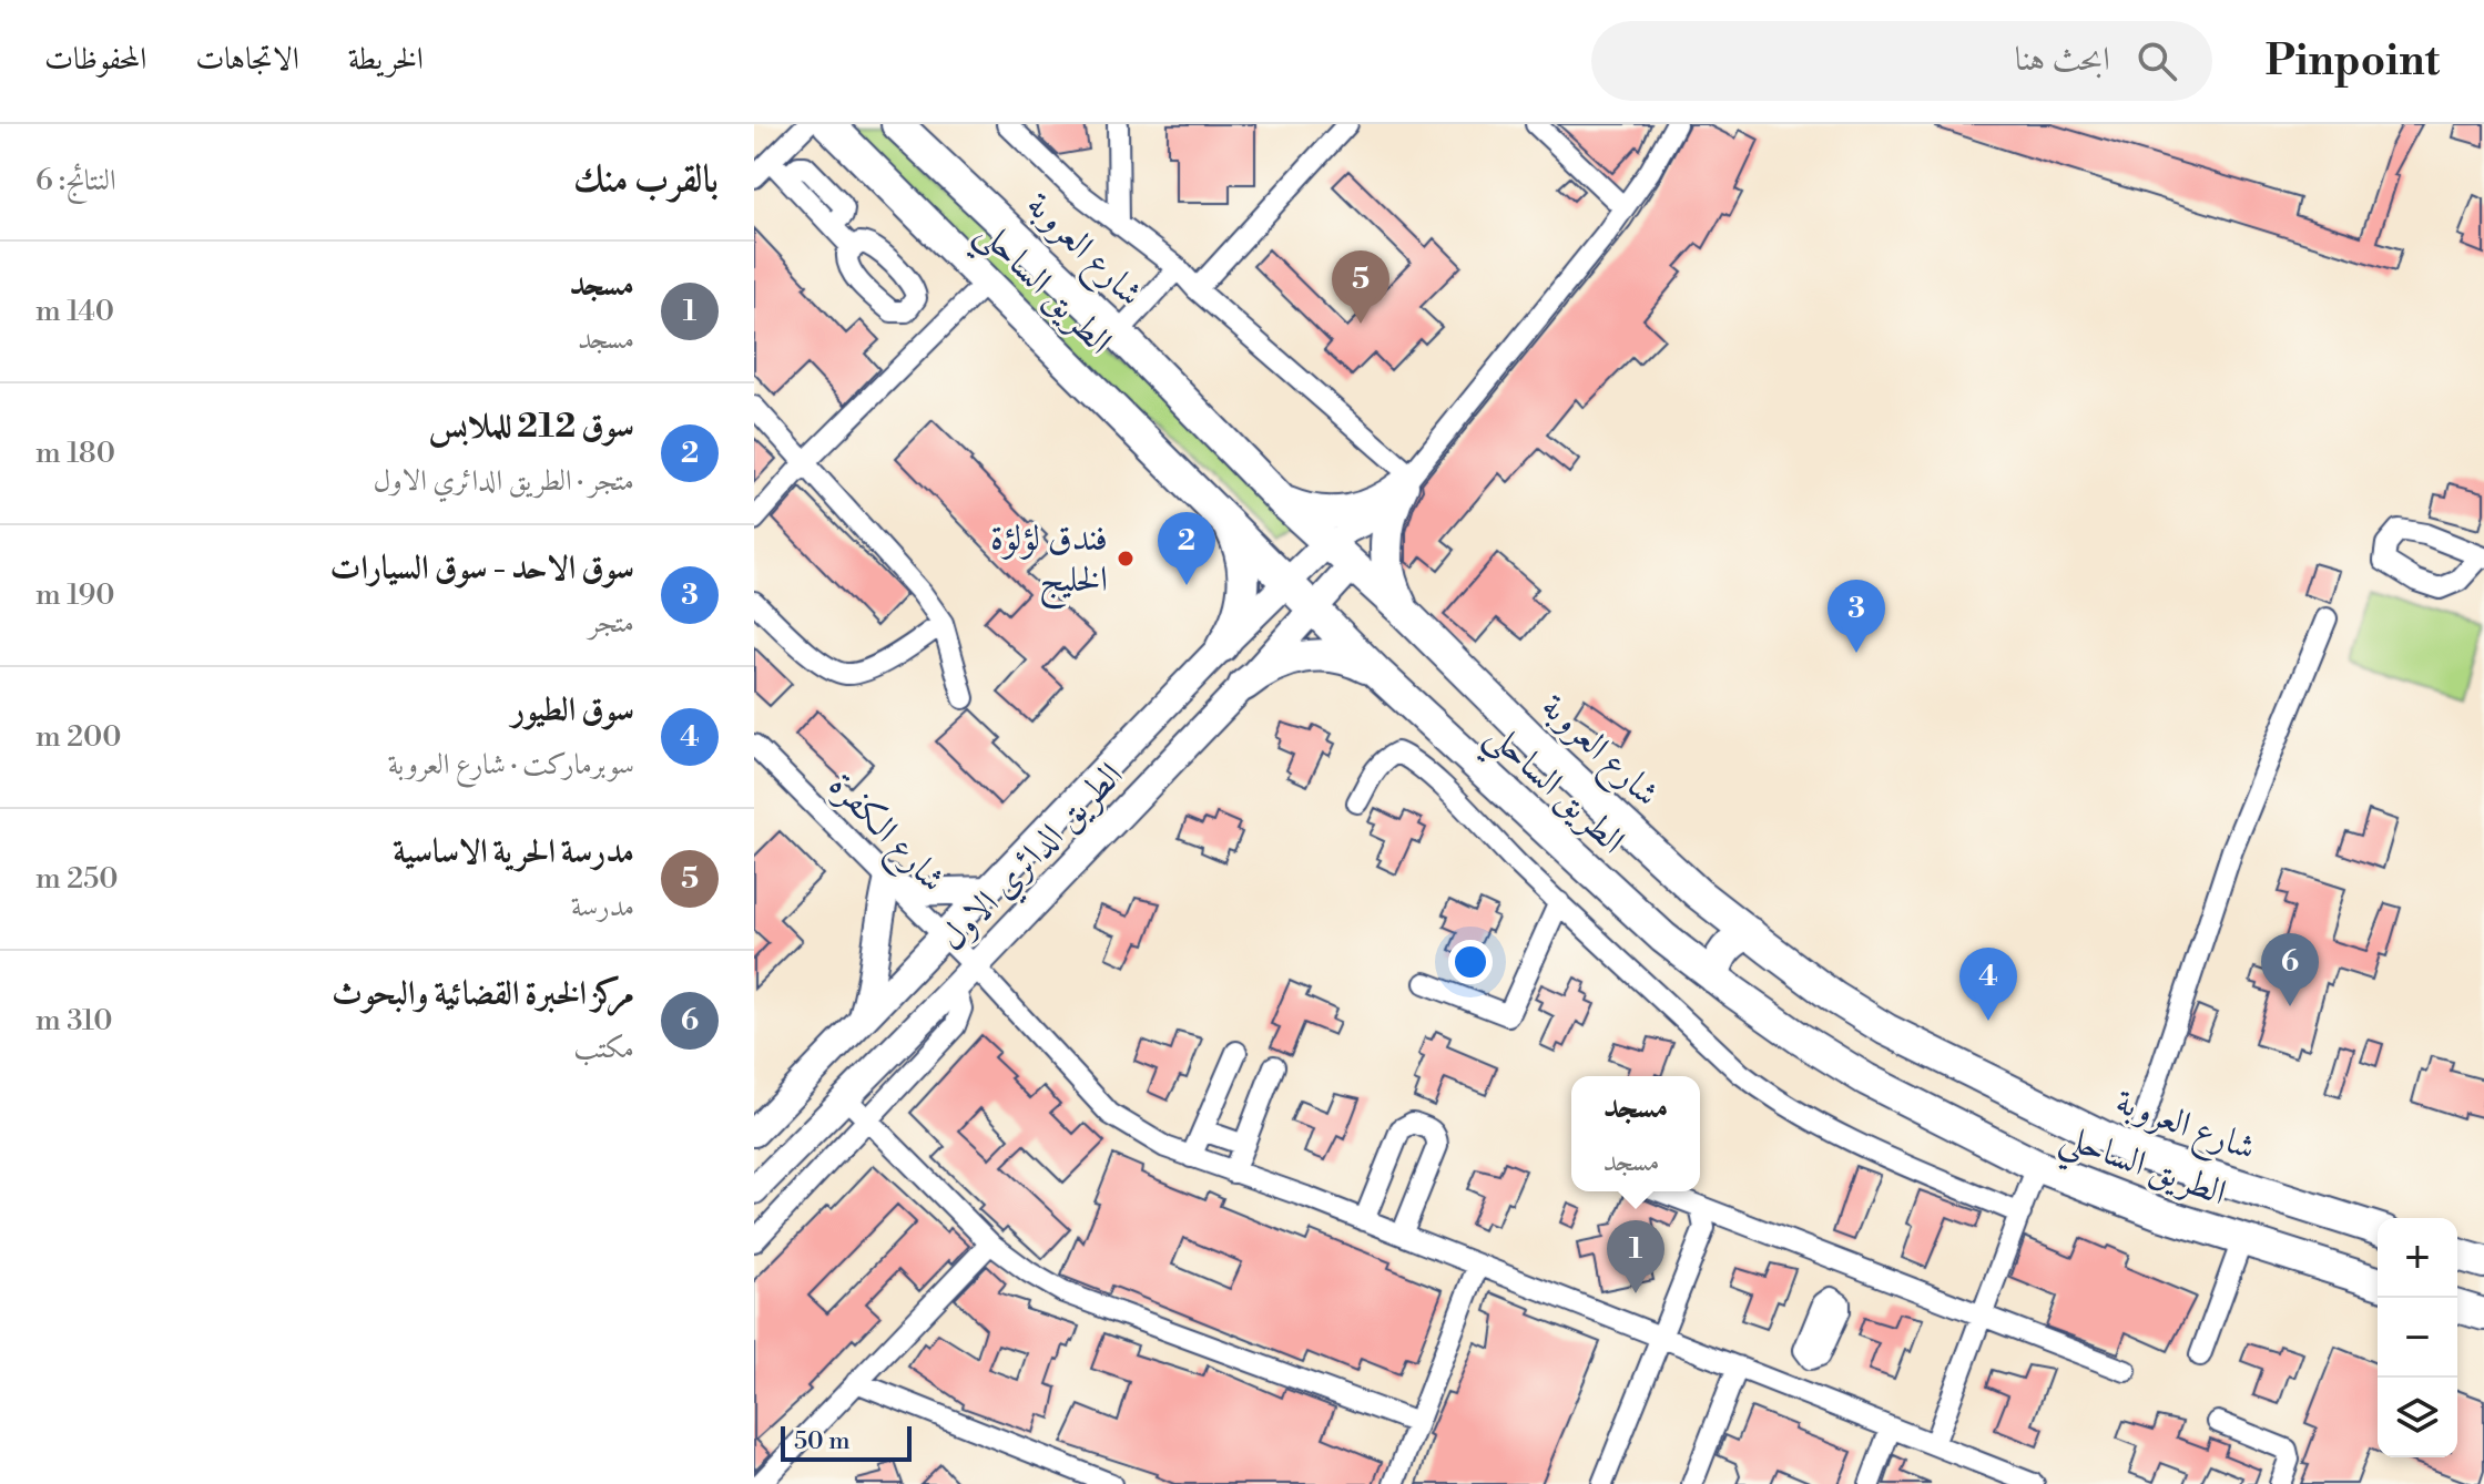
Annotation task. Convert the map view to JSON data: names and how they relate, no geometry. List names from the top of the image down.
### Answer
{
  "streets": {
    "highway": ["شارع العروبة", "الطريق الساحلي"],
    "main road": ["الطريق الدائري الاول"],
    "street": ["شارع الكفرة"]
  },
  "crossings": [
    ["شارع العروبة", "الطريق الدائري الاول"],
    ["الطريق الساحلي", "الطريق الدائري الاول"],
    ["شارع الكفرة", "الطريق الدائري الاول"]
  ],
  "places": ["فندق لؤلؤة الخليج"],
  "scale_bar": "50 m",
  "page": {
    "header": "Pinpoint",
    "search": "ابحث هنا",
    "nav": ["الخريطة", "الاتجاهات", "المحفوظات"],
    "heading": ["بالقرب منك", "النتائج: 6"],
    "list": [
      {
        "mark": "1",
        "name": "مسجد",
        "note": "مسجد",
        "value": "140 m"
      },
      {
        "mark": "2",
        "name": "سوق 212 للملابس",
        "note": "متجر · الطريق الدائري الاول",
        "value": "180 m"
      },
      {
        "mark": "3",
        "name": "سوق الاحد - سوق السيارات",
        "note": "متجر",
        "value": "190 m"
      },
      {
        "mark": "4",
        "name": "سوق الطيور",
        "note": "سوبرماركت · شارع العروبة",
        "value": "200 m"
      },
      {
        "mark": "5",
        "name": "مدرسة الحرية الاساسية",
        "note": "مدرسة",
        "value": "250 m"
      },
      {
        "mark": "6",
        "name": "مركز الخبرة القضائية والبحوث",
        "note": "مكتب",
        "value": "310 m"
      }
    ],
    "pins": [
      "5",
      "2",
      "3",
      "6",
      "4",
      "1"
    ],
    "popup": ["مسجد", "مسجد"],
    "map_buttons": ["+", "−"],
    "scale": "50 m"
  }
}
